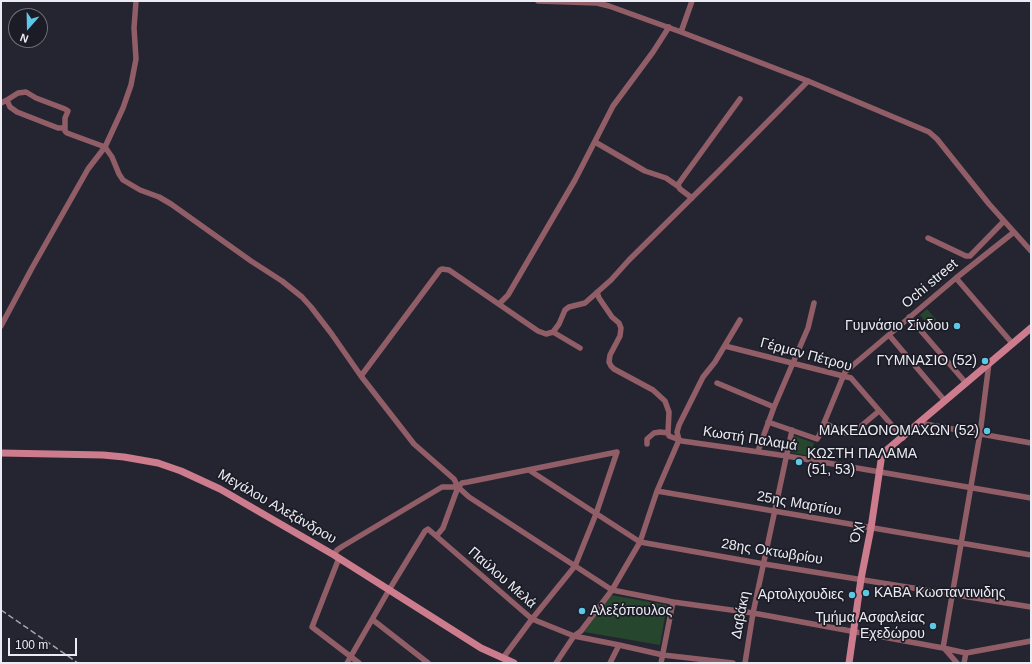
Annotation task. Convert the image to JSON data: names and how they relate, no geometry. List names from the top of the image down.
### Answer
{
  "streets": {
    "street": [
      "Ochi street",
      "Γέρμαν Πέτρου",
      "Κωστή Παλαμά",
      "25ης Μαρτίου",
      "Μεγάλου Αλεξάνδρου",
      "Όχι",
      "28ης Οκτωβρίου",
      "Παύλου Μελά",
      "Δαβάκη"
    ]
  },
  "crossings": [
    ["Ochi street", "Γέρμαν Πέτρου"],
    ["Ochi street", "Δαβάκη"],
    ["Γέρμαν Πέτρου", "Όχι"],
    ["Κωστή Παλαμά", "Όχι"],
    ["Κωστή Παλαμά", "Δαβάκη"],
    ["25ης Μαρτίου", "Όχι"],
    ["25ης Μαρτίου", "Δαβάκη"],
    ["Μεγάλου Αλεξάνδρου", "Παύλου Μελά"],
    ["Όχι", "28ης Οκτωβρίου"],
    ["28ης Οκτωβρίου", "Δαβάκη"]
  ],
  "places": [
    "Γυμνάσιο Σίνδου",
    "ΓΥΜΝΑΣΙΟ (52)",
    "ΜΑΚΕΔΟΝΟΜΑΧΩΝ (52)",
    "ΚΩΣΤΗ ΠΑΛΑΜΑ (51, 53)",
    "ΚΑΒΑ Κωσταντινιδης",
    "Αρτολιχουδιες",
    "Αλεξόπουλος",
    "Τμήμα Ασφαλείας Εχεδώρου"
  ],
  "scale_bar": "100 m",
  "north": "bottom"
}
